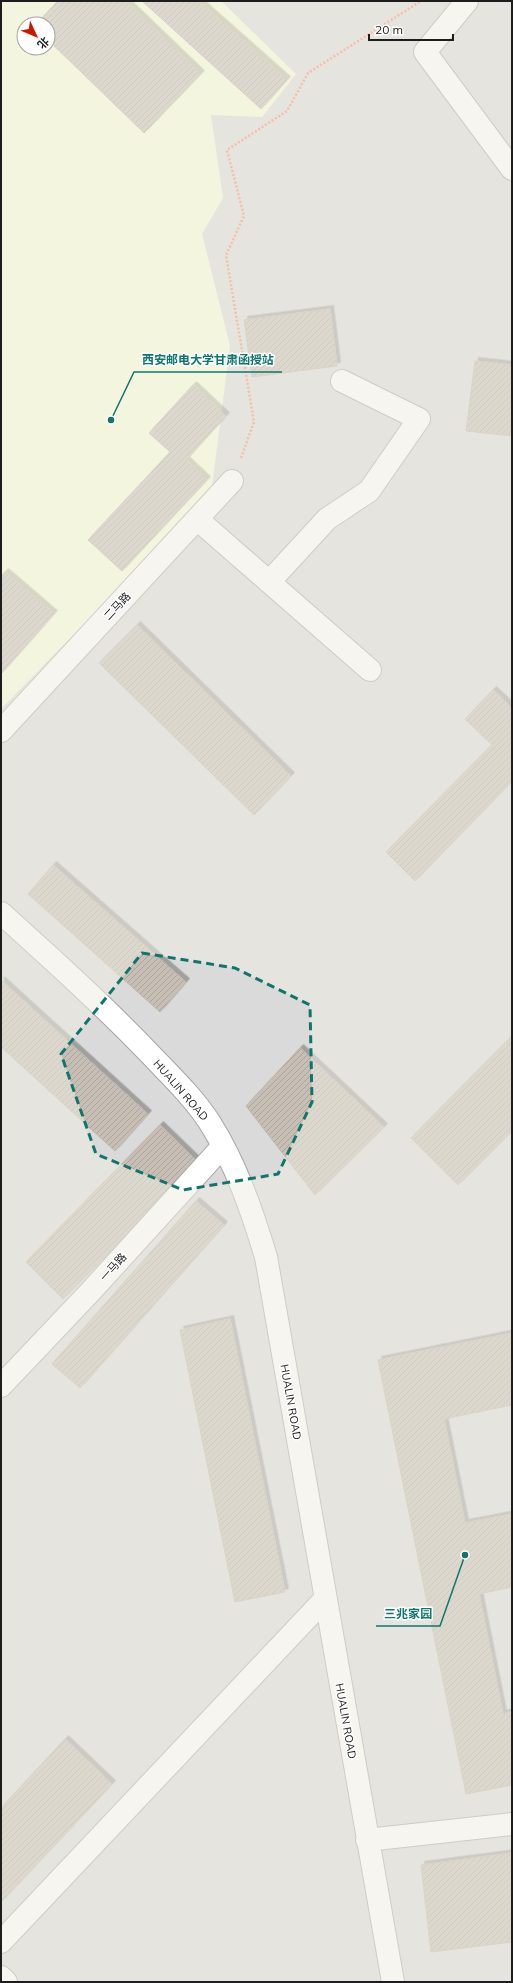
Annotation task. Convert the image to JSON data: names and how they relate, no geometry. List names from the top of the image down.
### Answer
{
  "streets": {
    "street": ["二马路", "HUALIN ROAD", "一马路"]
  },
  "crossings": [
    ["HUALIN ROAD", "一马路"]
  ],
  "places": ["西安邮电大学甘肃函授站", "三兆家园"],
  "scale_bar": "20 m",
  "north": "bottom right"
}
